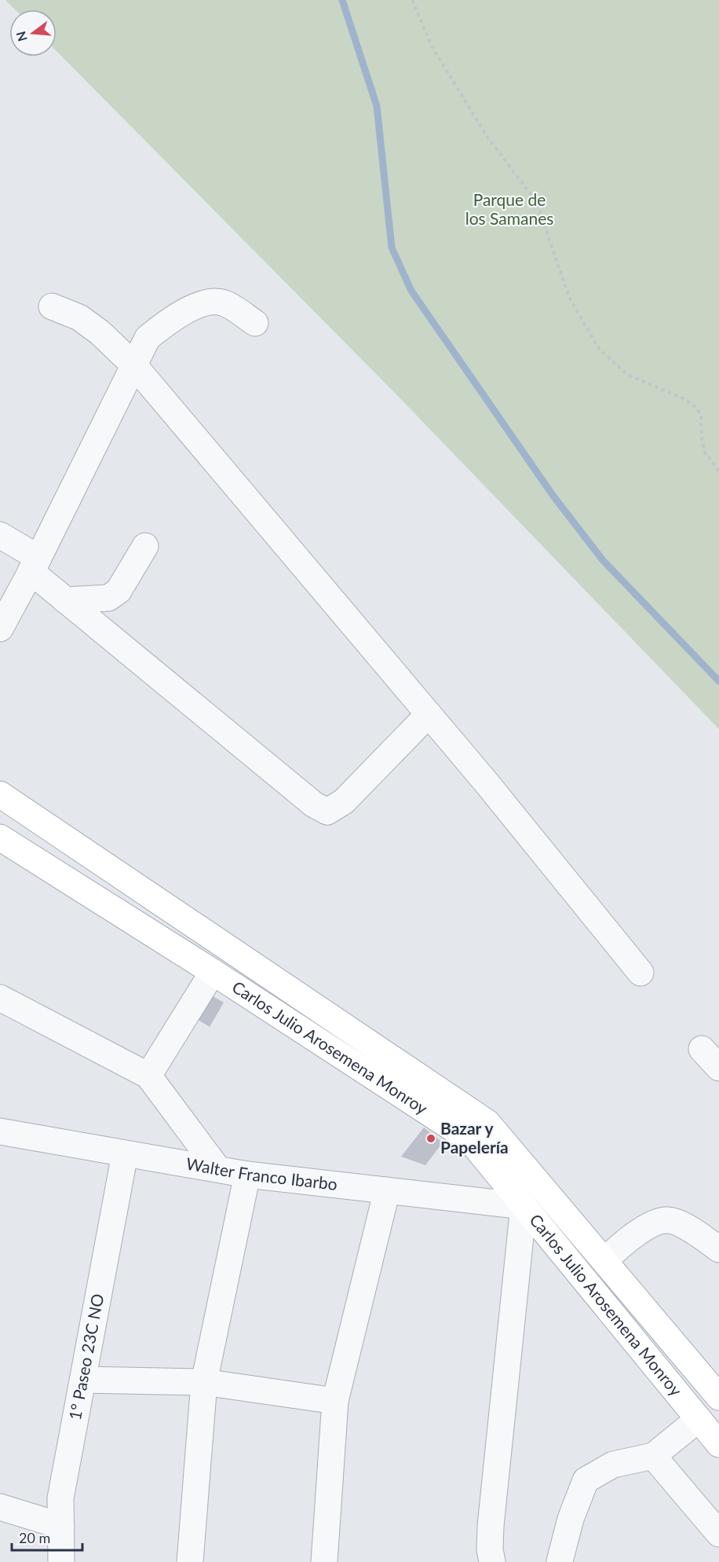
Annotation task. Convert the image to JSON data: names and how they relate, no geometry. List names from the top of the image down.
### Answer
{
  "streets": {
    "main road": ["Carlos Julio Arosemena Monroy"],
    "street": ["Walter Franco Ibarbo", "1° Paseo 23C NO"]
  },
  "crossings": [
    ["Carlos Julio Arosemena Monroy", "Walter Franco Ibarbo"],
    ["Walter Franco Ibarbo", "1° Paseo 23C NO"]
  ],
  "parks": ["Parque de los Samanes"],
  "places": ["Bazar y Papelería"],
  "scale_bar": "20 m",
  "north": "left"
}
